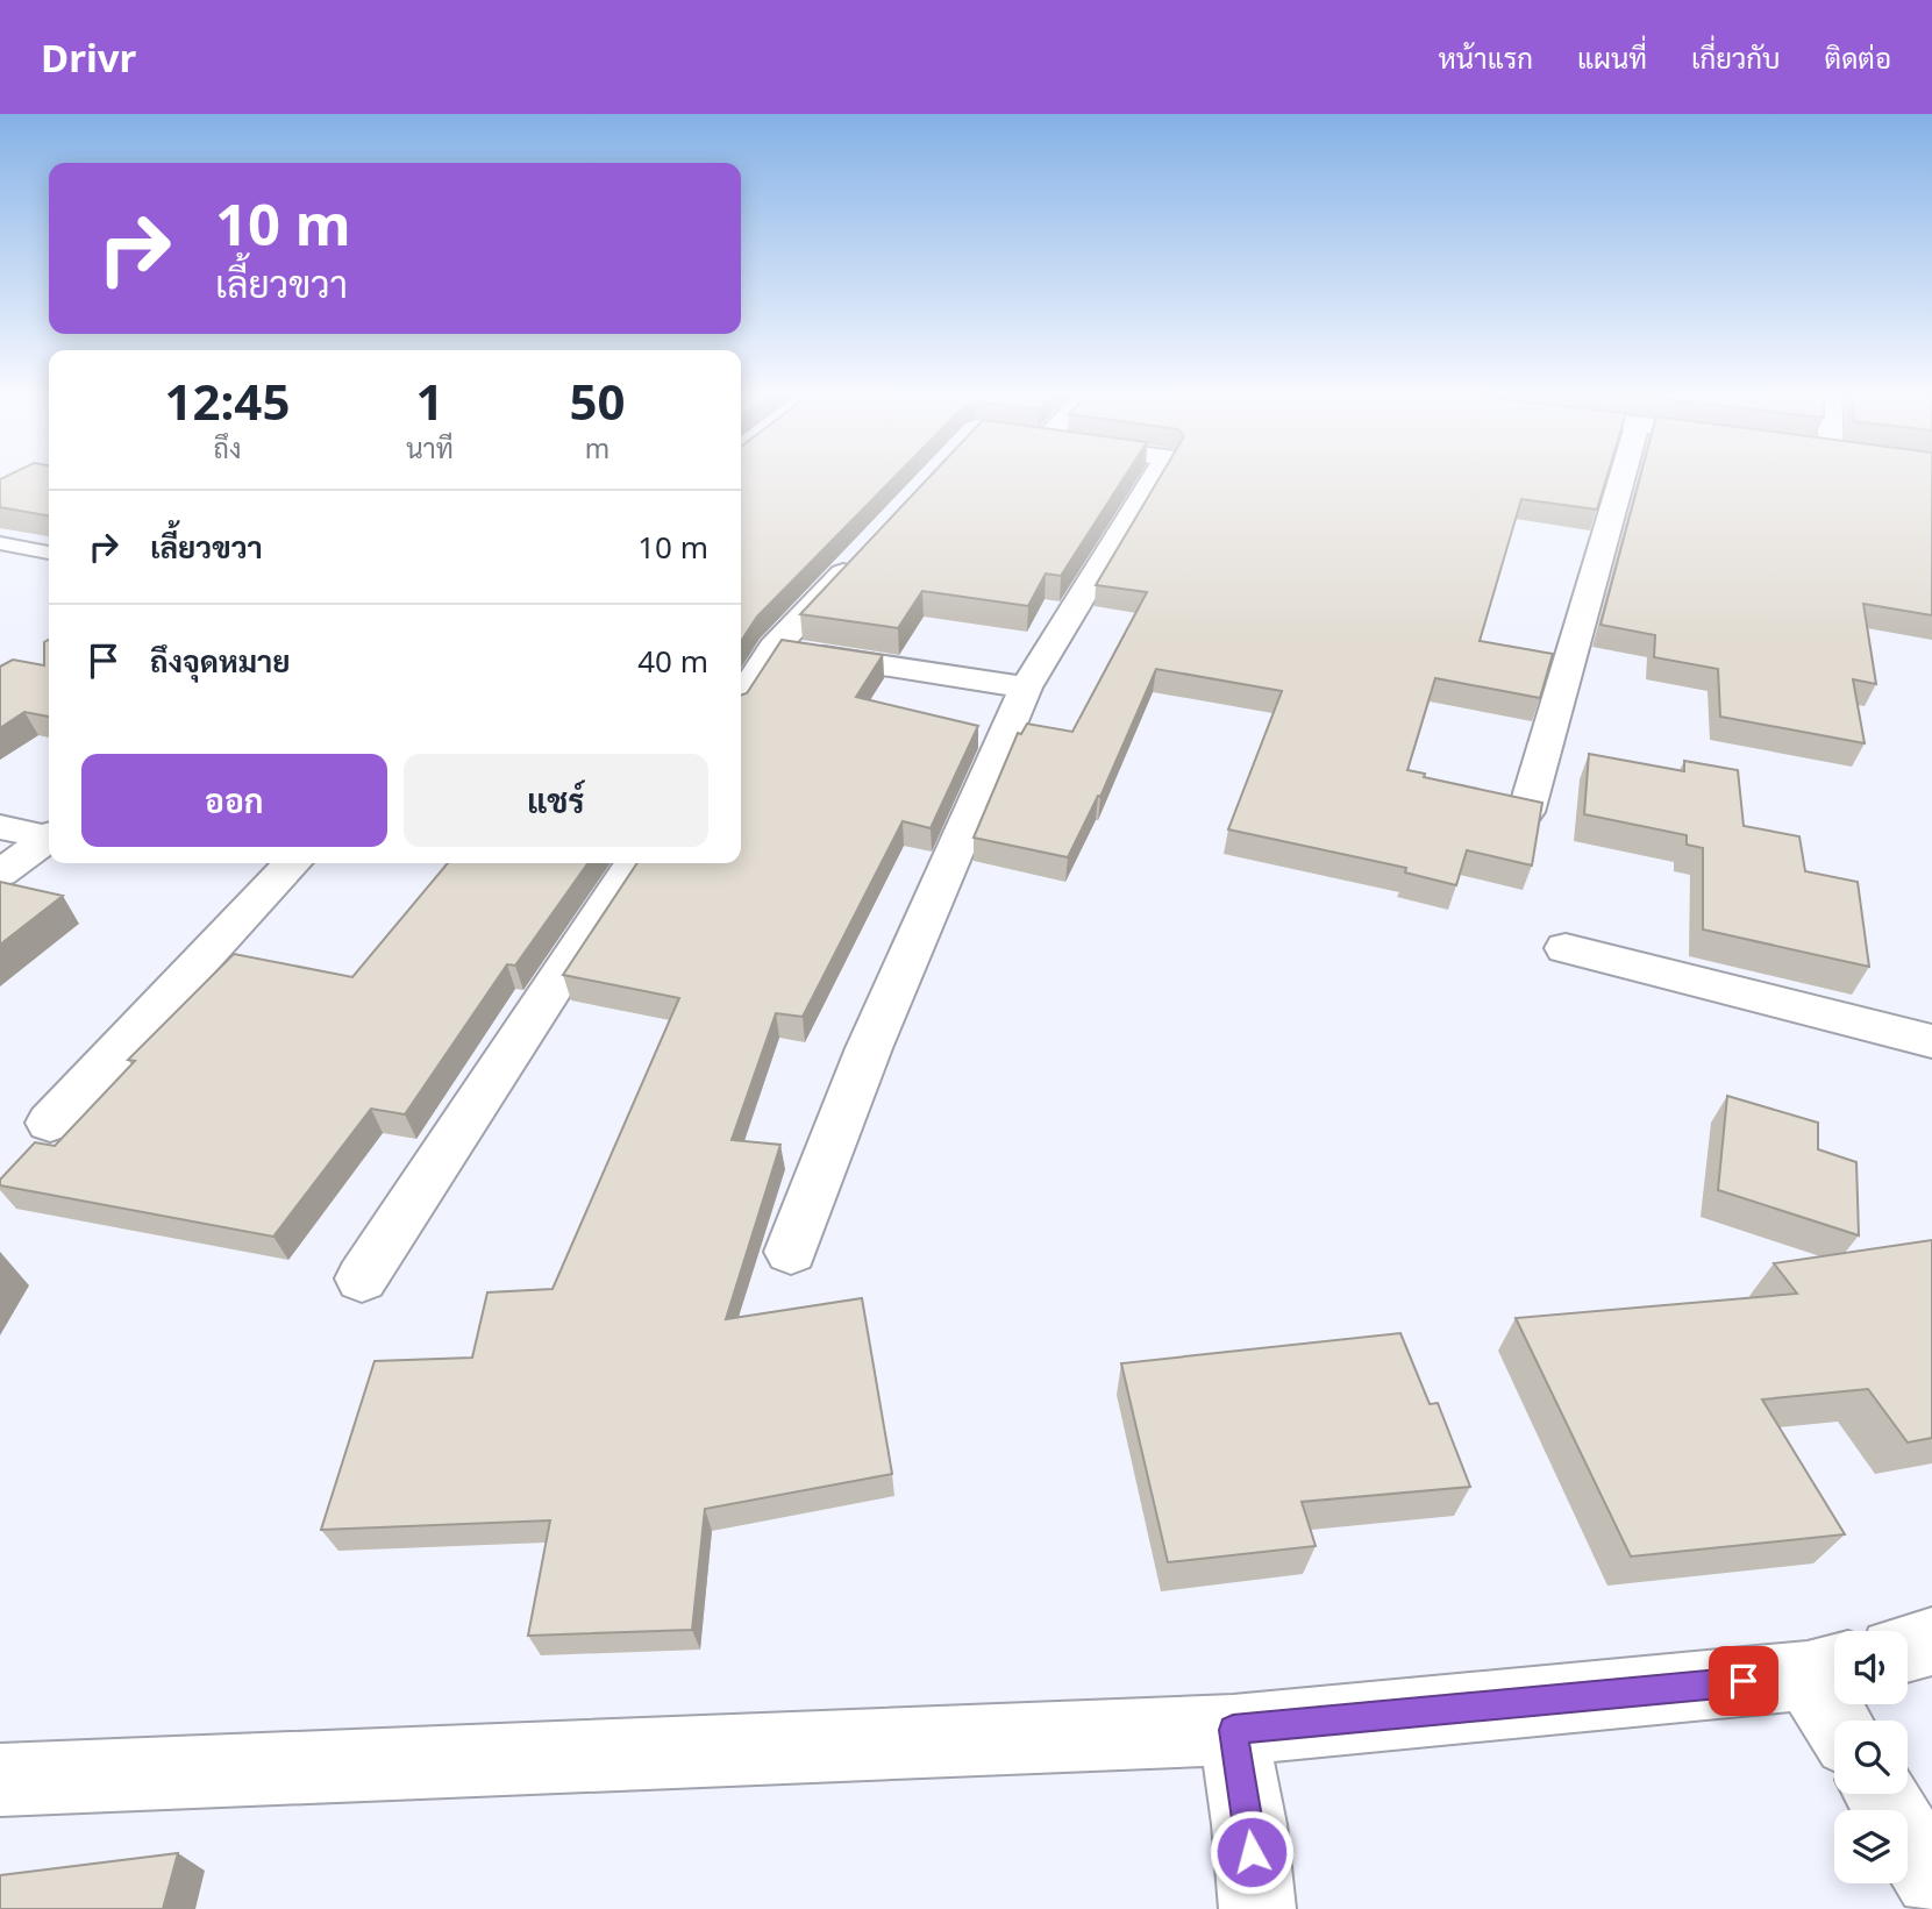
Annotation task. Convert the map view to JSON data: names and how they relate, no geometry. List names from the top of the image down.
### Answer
{
  "page": {
    "header": "Drivr",
    "nav": [
      "หน้าแรก",
      "แผนที่",
      "เกี่ยวกับ",
      "ติดต่อ"
    ],
    "turn": ["10 m", "เลี้ยวขวา"],
    "eta": [
      "12:45",
      "ถึง",
      "1",
      "นาที",
      "50",
      "m"
    ],
    "list": [
      {
        "name": "เลี้ยวขวา",
        "value": "10 m"
      },
      {
        "name": "ถึงจุดหมาย",
        "value": "40 m"
      }
    ],
    "buttons": ["ออก", "แชร์"]
  }
}
